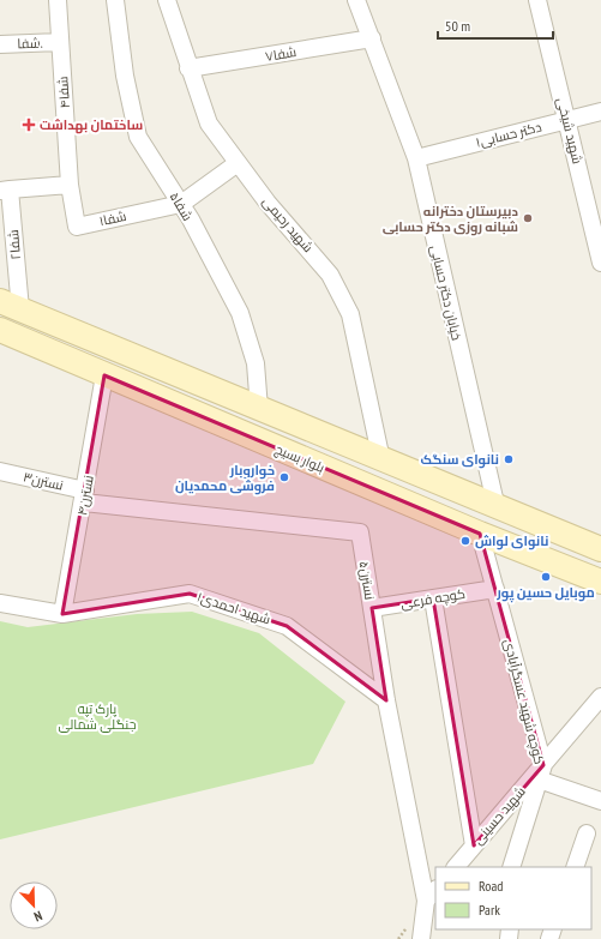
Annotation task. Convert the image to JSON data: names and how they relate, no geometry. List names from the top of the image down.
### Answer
{
  "streets": {
    "main road": ["بلوار بسیج"],
    "street": [
      "شفا.",
      "شفا۷",
      "شفا۴",
      "شهید شیخی",
      "دکتر حسابی۱",
      "شفا۵",
      "شفا۱",
      "شهید رحیمی",
      "شفا۲",
      "خیابان دکتر حسابی",
      "نسترن۳",
      "نسترن۴",
      "نسترن۵",
      "کوچه فرعی",
      "شهید احمدی۱",
      "کوچه شهید عسگرآبادی",
      "شهید حسینی"
    ]
  },
  "crossings": [
    ["شفا.", "شفا۴"],
    ["شفا۷", "شهید رحیمی"],
    ["شفا۷", "خیابان دکتر حسابی"],
    ["شفا۴", "شفا۱"],
    ["شهید شیخی", "دکتر حسابی۱"],
    ["دکتر حسابی۱", "خیابان دکتر حسابی"],
    ["شفا۵", "شفا۱"],
    ["شفا۱", "شهید رحیمی"],
    ["بلوار بسیج", "نسترن۴"],
    ["بلوار بسیج", "کوچه شهید عسگرآبادی"],
    ["نسترن۳", "نسترن۴"],
    ["نسترن۳", "نسترن۵"],
    ["نسترن۴", "نسترن۵"],
    ["نسترن۴", "شهید احمدی۱"],
    ["نسترن۵", "کوچه فرعی"],
    ["نسترن۵", "شهید احمدی۱"],
    ["کوچه فرعی", "کوچه شهید عسگرآبادی"],
    ["کوچه شهید عسگرآبادی", "شهید حسینی"]
  ],
  "parks": ["پارک تپه جنگلی شمالی"],
  "places": {
    "health": ["ساختمان بهداشت"],
    "other": [
      "دبیرستان دخترانه شبانه روزی دکتر حسابی",
      "نانوای سنگک",
      "خواروبار فروشی محمدیان",
      "نانوای لواش",
      "موبایل حسین پور"
    ]
  },
  "legend": ["Road", "Park"],
  "scale_bar": "50 m",
  "north": "bottom right"
}
